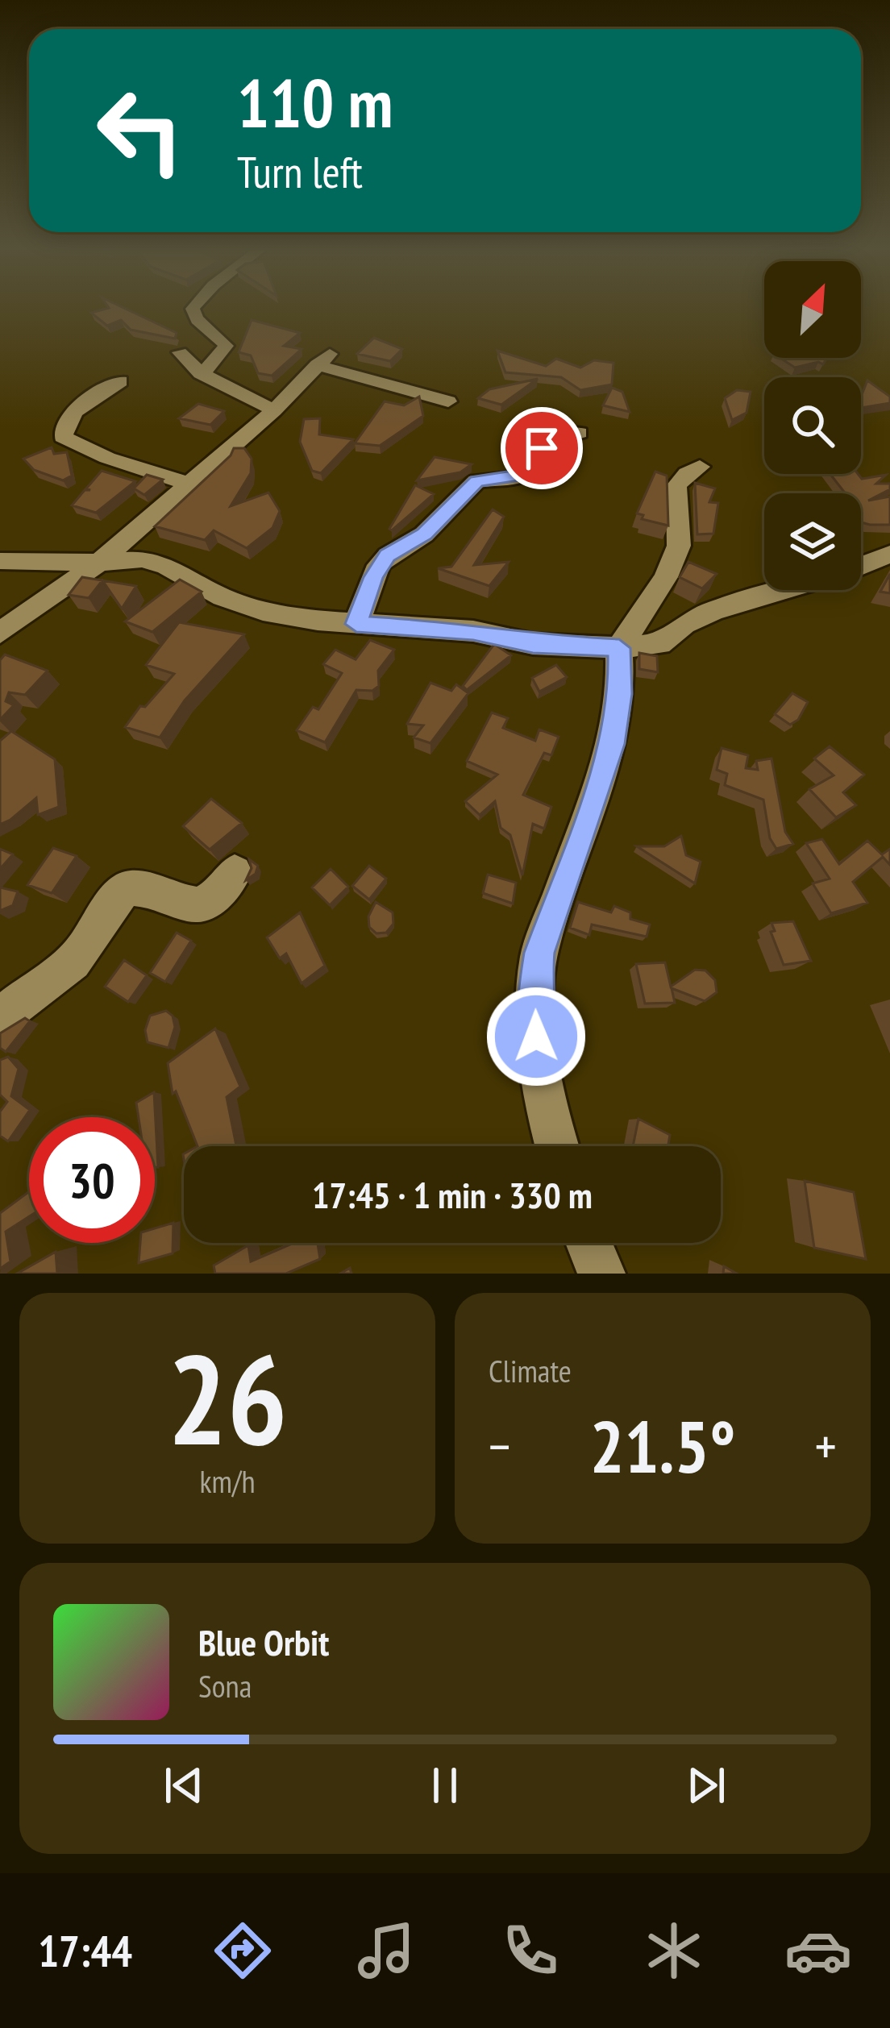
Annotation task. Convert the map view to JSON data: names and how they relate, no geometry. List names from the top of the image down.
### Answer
{
  "north": "top right",
  "page": {
    "turn": ["110 m", "Turn left"],
    "limit": "30",
    "trip": "17:45 · 1 min · 330 m",
    "tile": [
      ["26", "km/h"],
      "Climate"
    ],
    "heat": ["−", "21.5°", "+"],
    "song": ["Blue Orbit", "Sona"],
    "tabs": "17:44"
  }
}
